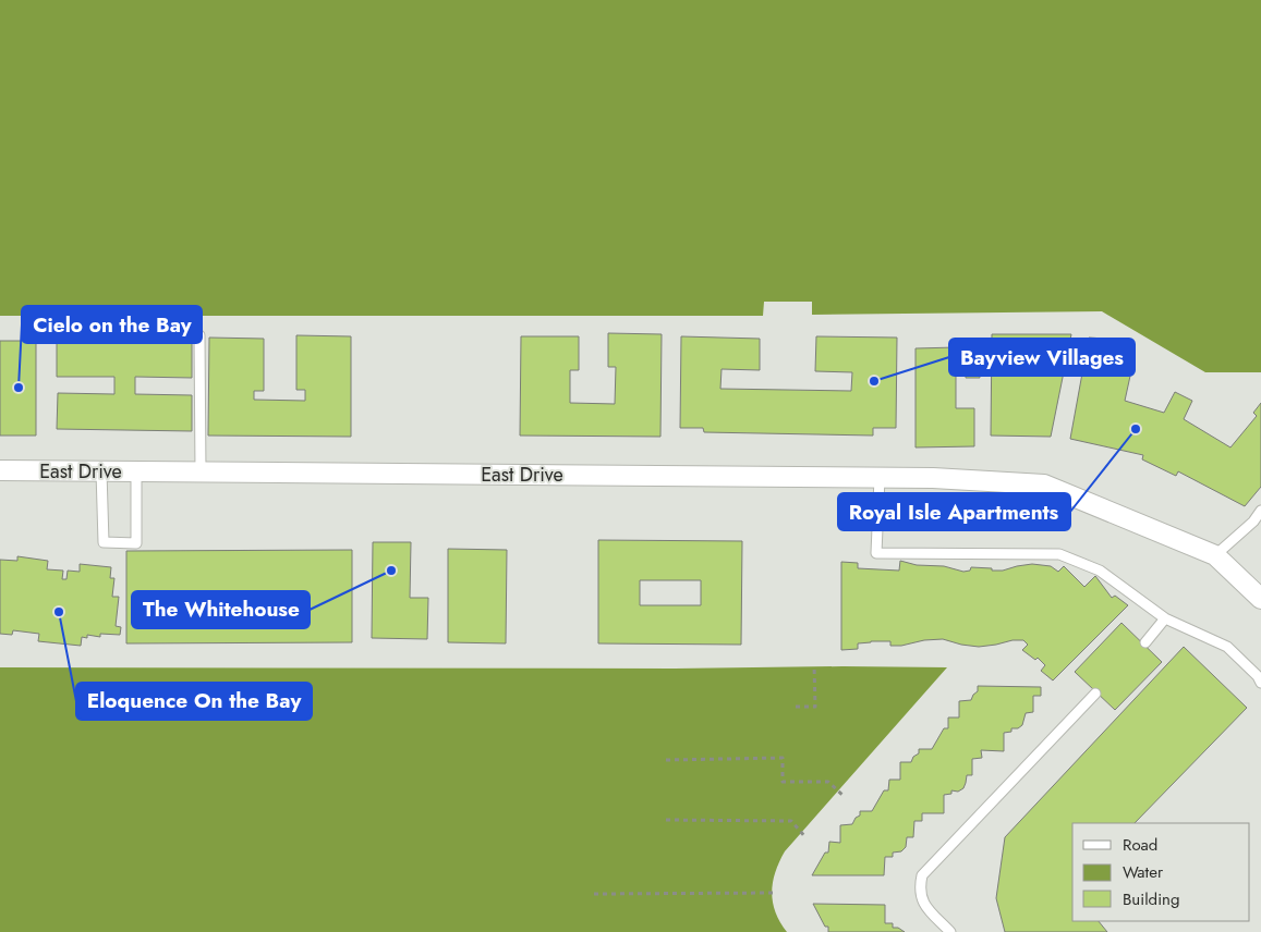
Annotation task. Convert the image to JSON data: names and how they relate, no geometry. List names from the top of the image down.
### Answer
{
  "streets": {
    "street": ["East Drive"]
  },
  "places": [
    "Bayview Villages",
    "Cielo on the Bay",
    "Royal Isle Apartments",
    "The Whitehouse",
    "Eloquence On the Bay"
  ],
  "legend": ["Road", "Water", "Building"]
}
